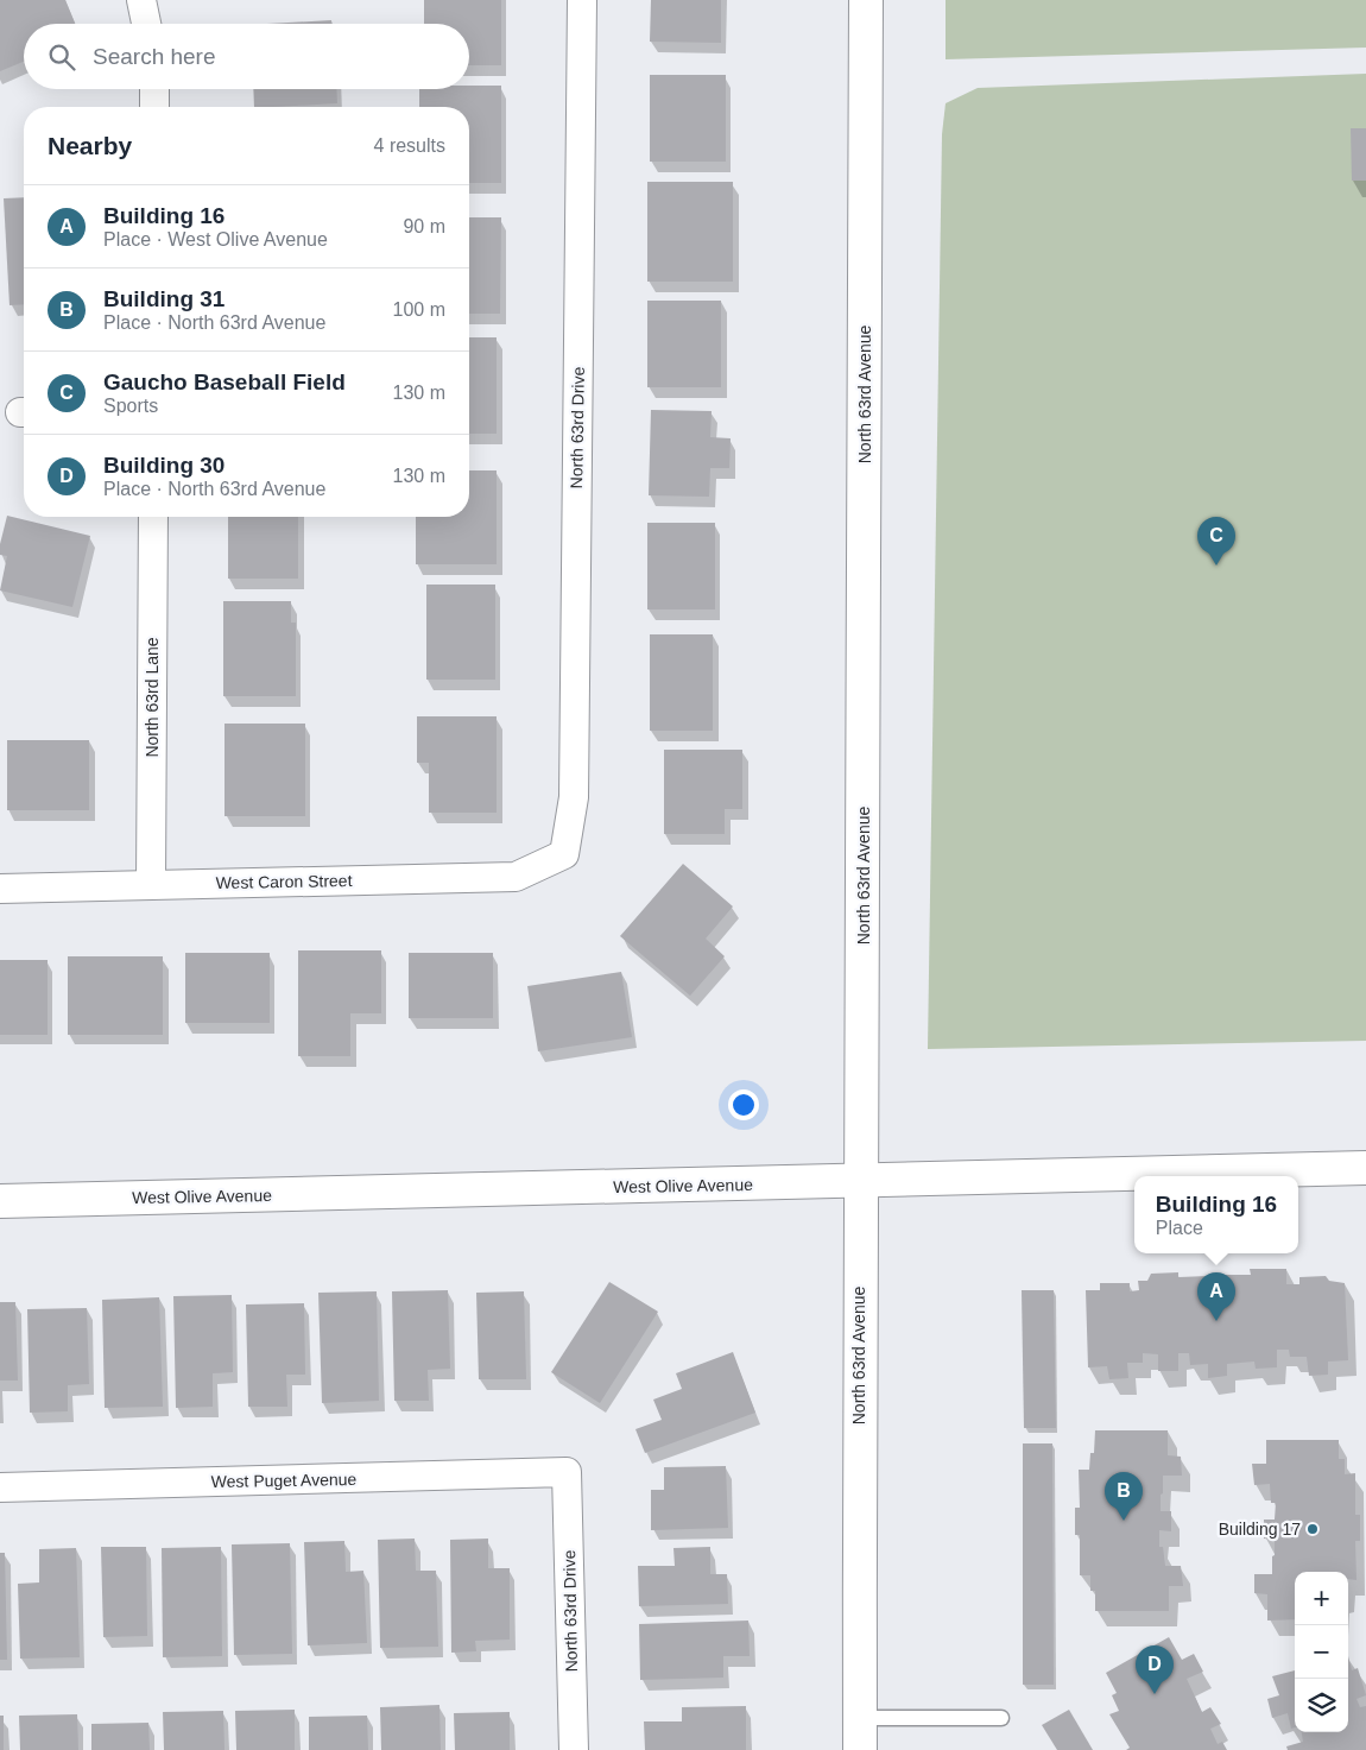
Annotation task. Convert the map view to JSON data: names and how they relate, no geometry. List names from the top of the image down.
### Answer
{
  "streets": {
    "street": [
      "North 63rd Avenue",
      "North 63rd Drive",
      "North 63rd Lane",
      "West Caron Street",
      "West Olive Avenue",
      "West Puget Avenue"
    ]
  },
  "crossings": [
    ["North 63rd Avenue", "West Olive Avenue"],
    ["North 63rd Drive", "West Caron Street"],
    ["North 63rd Drive", "West Puget Avenue"],
    ["North 63rd Lane", "West Caron Street"]
  ],
  "places": ["Building 17"],
  "page": {
    "search": "Search here",
    "heading": ["Nearby", "4 results"],
    "list": [
      {
        "mark": "A",
        "name": "Building 16",
        "note": "Place · West Olive Avenue",
        "value": "90 m"
      },
      {
        "mark": "B",
        "name": "Building 31",
        "note": "Place · North 63rd Avenue",
        "value": "100 m"
      },
      {
        "mark": "C",
        "name": "Gaucho Baseball Field",
        "note": "Sports",
        "value": "130 m"
      },
      {
        "mark": "D",
        "name": "Building 30",
        "note": "Place · North 63rd Avenue",
        "value": "130 m"
      }
    ],
    "pins": [
      "C",
      "A",
      "B",
      "D"
    ],
    "popup": ["Building 16", "Place"],
    "map_buttons": ["+", "−"]
  }
}
